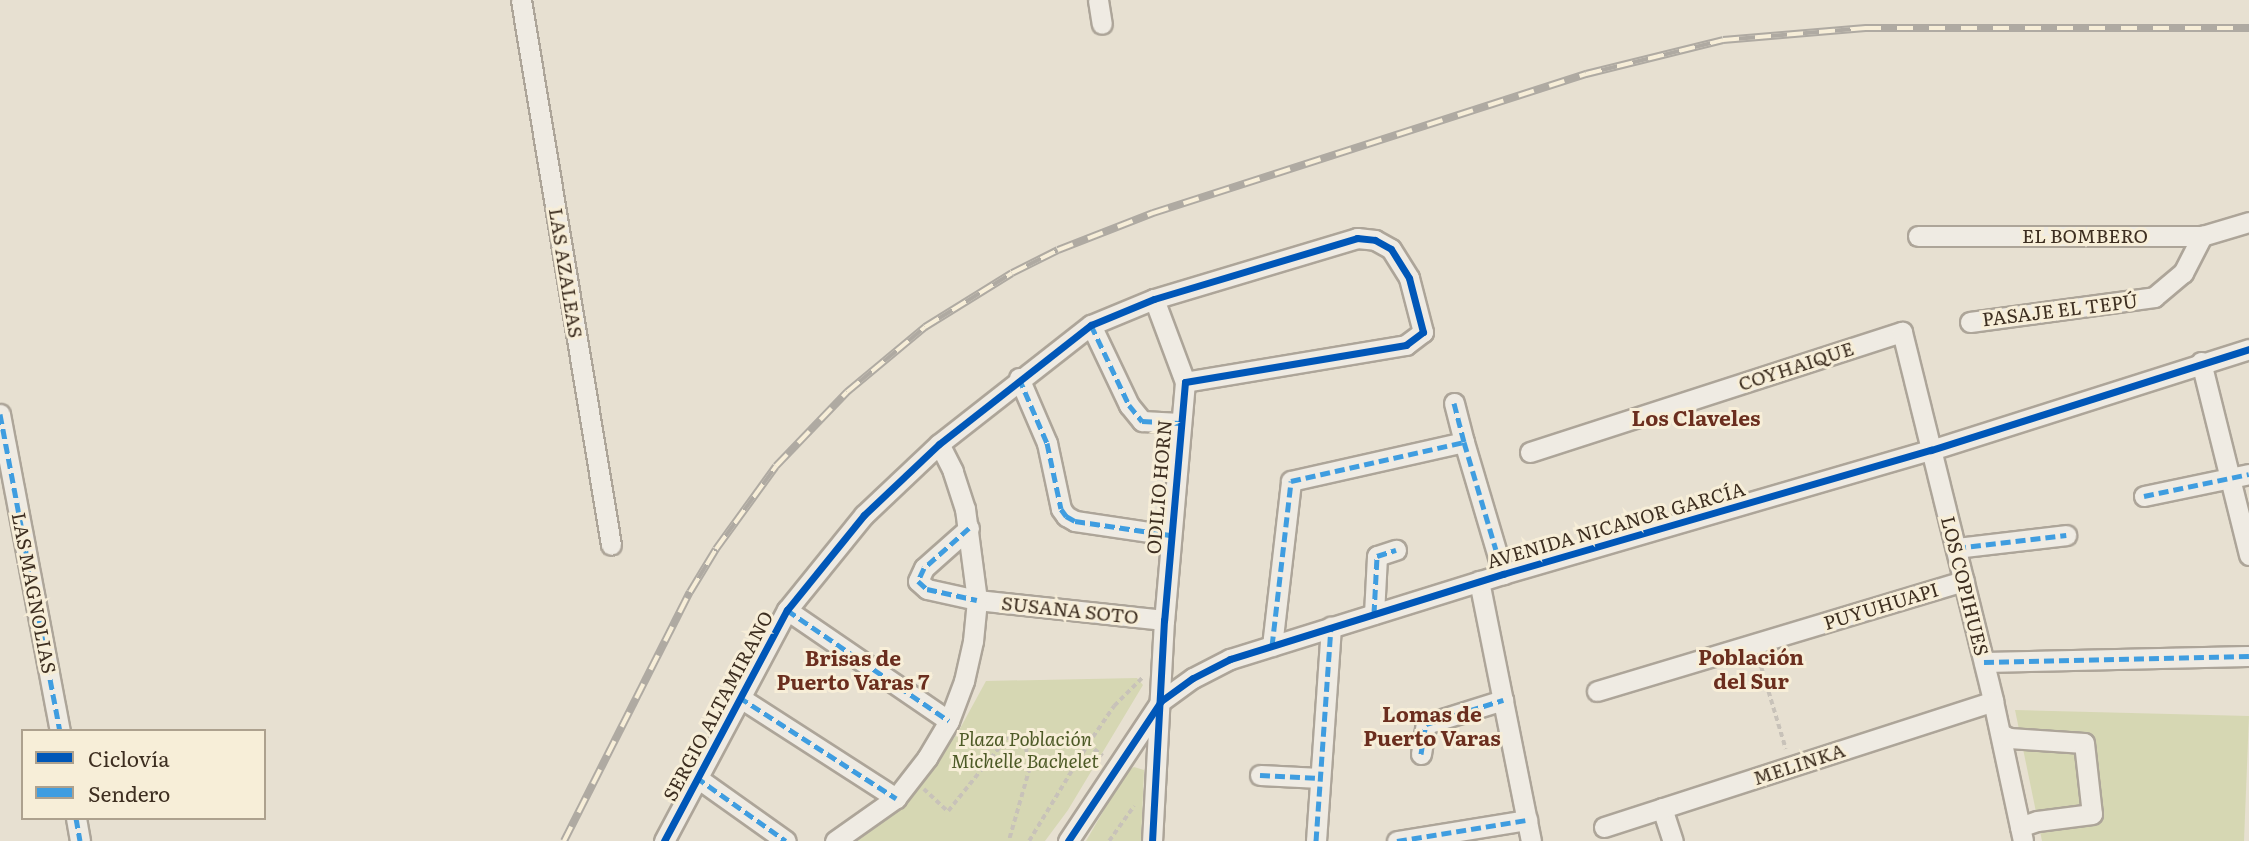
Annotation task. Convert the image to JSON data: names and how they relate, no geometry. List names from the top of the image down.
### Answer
{
  "streets": {
    "street": [
      "EL BOMBERO",
      "LAS AZALEAS",
      "PASAJE EL TEPÚ",
      "COYHAIQUE",
      "ODILIO HORN",
      "AVENIDA NICANOR GARCÍA",
      "LOS COPIHUES",
      "LAS MAGNOLIAS",
      "PUYUHUAPI",
      "SUSANA SOTO",
      "SERGIO ALTAMIRANO",
      "MELINKA"
    ]
  },
  "crossings": [
    ["EL BOMBERO", "PASAJE EL TEPÚ"],
    ["COYHAIQUE", "LOS COPIHUES"],
    ["ODILIO HORN", "AVENIDA NICANOR GARCÍA"],
    ["ODILIO HORN", "SUSANA SOTO"],
    ["ODILIO HORN", "SERGIO ALTAMIRANO"],
    ["AVENIDA NICANOR GARCÍA", "LOS COPIHUES"],
    ["LOS COPIHUES", "PUYUHUAPI"],
    ["LOS COPIHUES", "MELINKA"]
  ],
  "districts": [
    "Los Claveles",
    "Población del Sur",
    "Brisas de Puerto Varas 7",
    "Lomas de Puerto Varas"
  ],
  "parks": ["Plaza Población Michelle Bachelet"],
  "legend": ["Ciclovía", "Sendero"]
}
